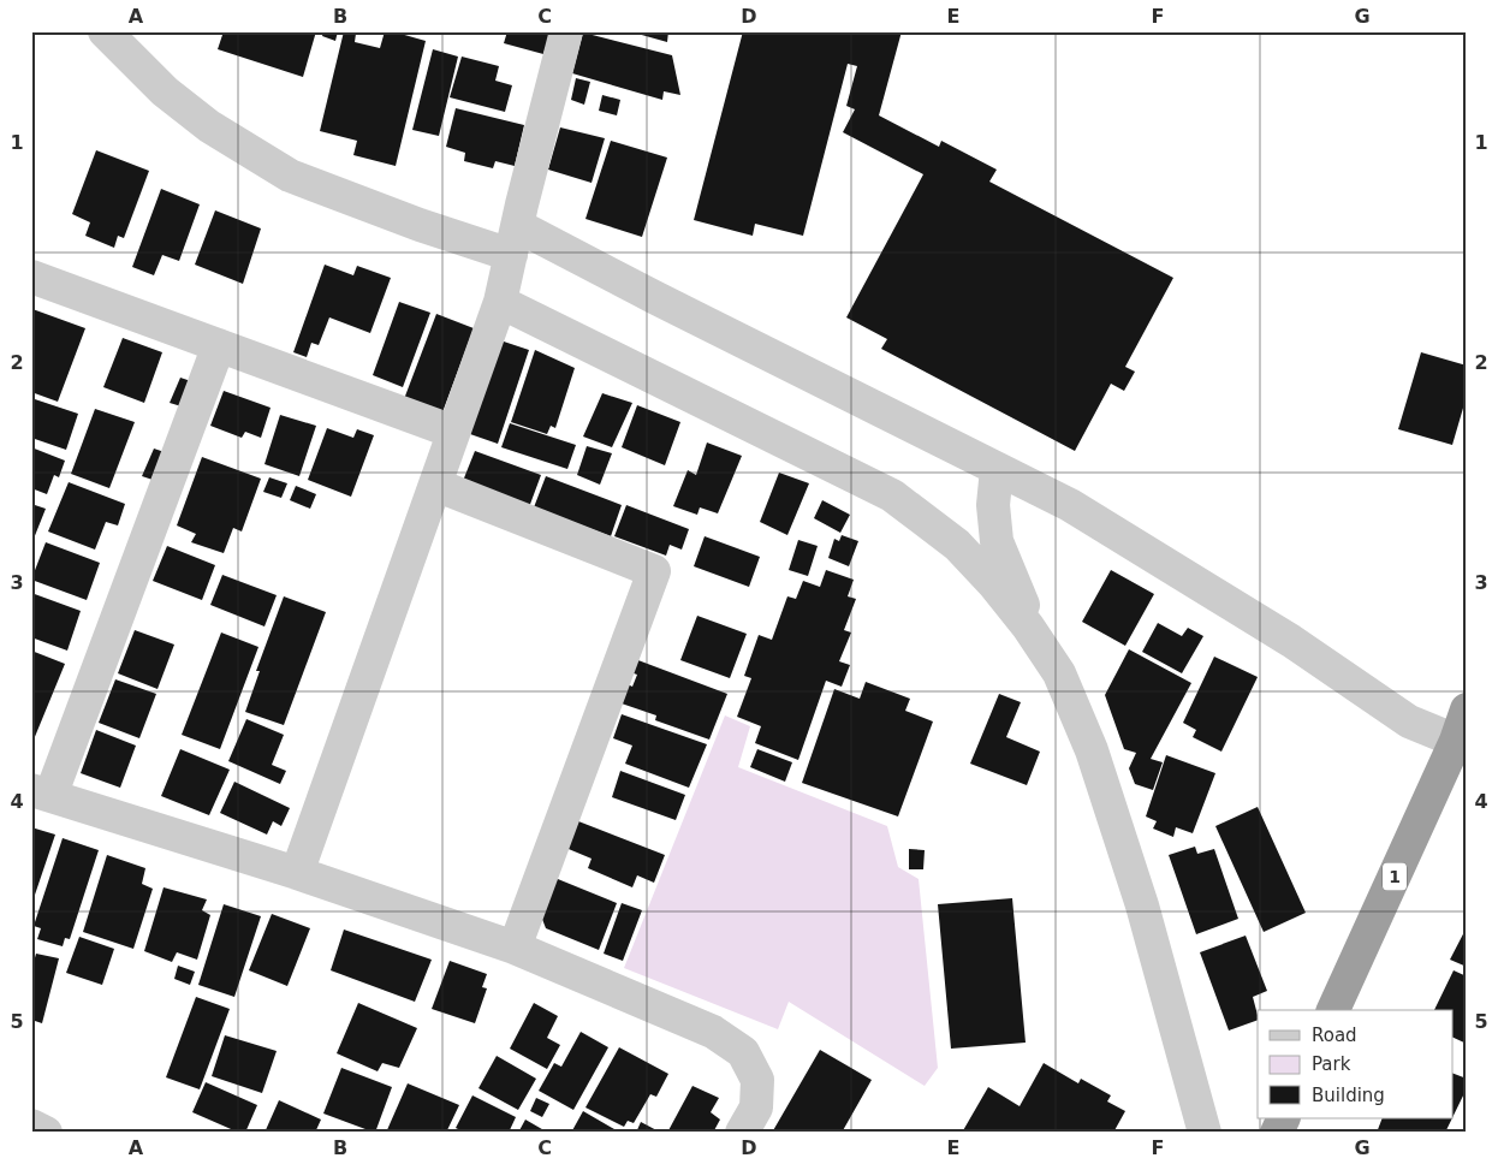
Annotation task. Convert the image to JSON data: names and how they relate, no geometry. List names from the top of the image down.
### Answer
{
  "streets": {
    "highway": ["1"]
  },
  "legend": ["Road", "Park", "Building"],
  "grid": {
    "columns": [
      "A",
      "B",
      "C",
      "D",
      "E",
      "F",
      "G"
    ],
    "rows": [
      "1",
      "2",
      "3",
      "4",
      "5"
    ]
  }
}
